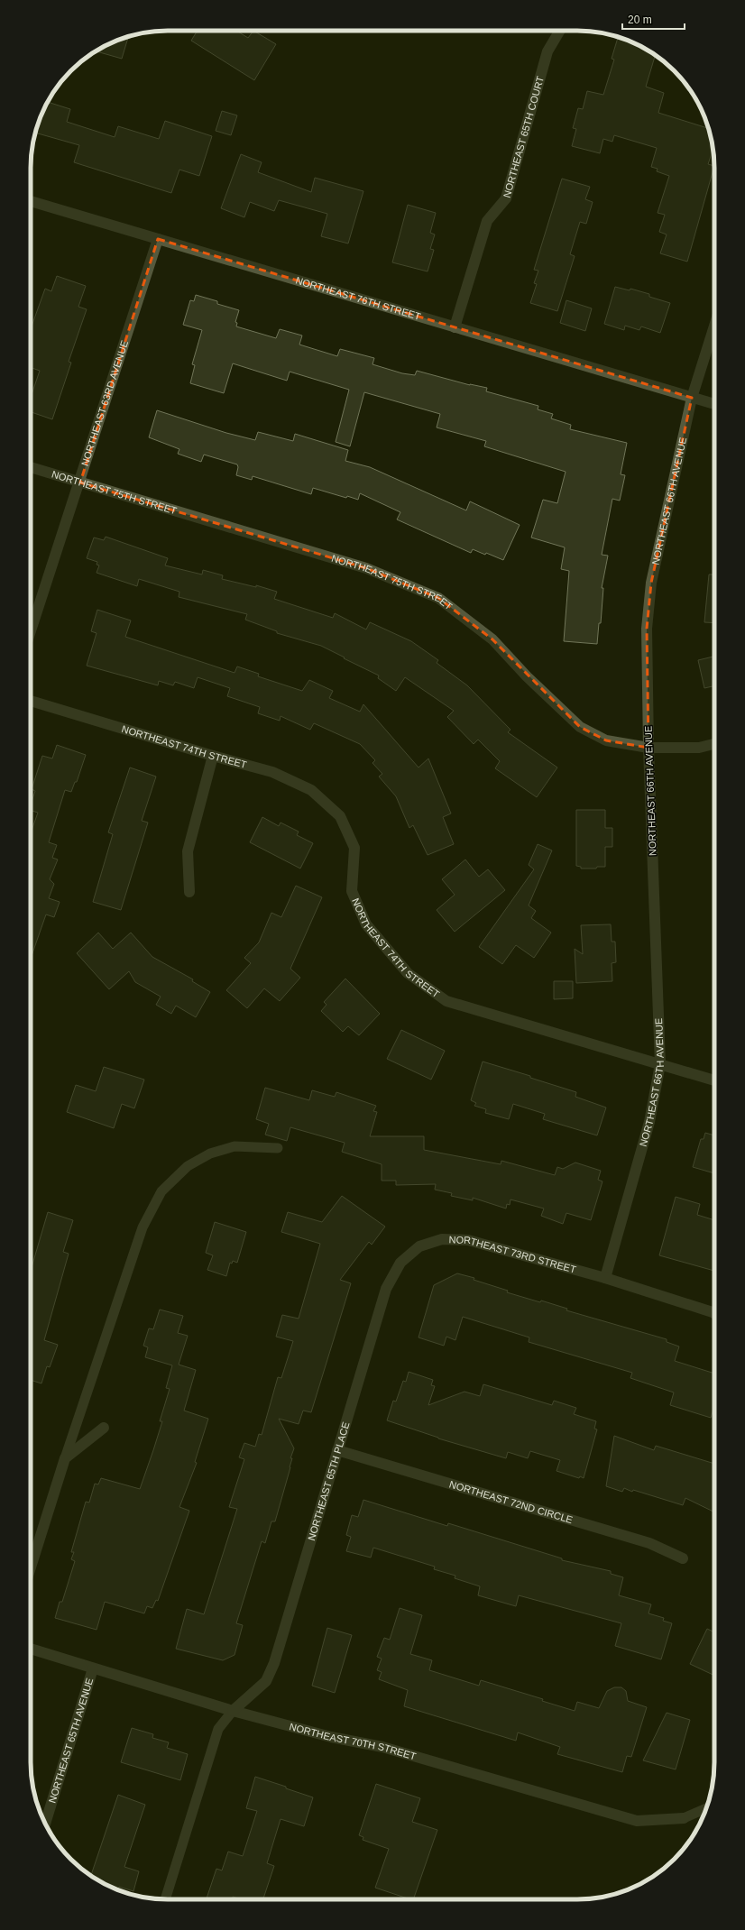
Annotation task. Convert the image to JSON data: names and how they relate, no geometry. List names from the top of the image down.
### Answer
{
  "streets": {
    "street": [
      "NORTHEAST 65TH COURT",
      "NORTHEAST 76TH STREET",
      "NORTHEAST 63RD AVENUE",
      "NORTHEAST 75TH STREET",
      "NORTHEAST 66TH AVENUE",
      "NORTHEAST 74TH STREET",
      "NORTHEAST 73RD STREET",
      "NORTHEAST 65TH PLACE",
      "NORTHEAST 72ND CIRCLE",
      "NORTHEAST 65TH AVENUE",
      "NORTHEAST 70TH STREET"
    ]
  },
  "crossings": [
    ["NORTHEAST 65TH COURT", "NORTHEAST 76TH STREET"],
    ["NORTHEAST 76TH STREET", "NORTHEAST 63RD AVENUE"],
    ["NORTHEAST 76TH STREET", "NORTHEAST 66TH AVENUE"],
    ["NORTHEAST 63RD AVENUE", "NORTHEAST 75TH STREET"],
    ["NORTHEAST 75TH STREET", "NORTHEAST 66TH AVENUE"],
    ["NORTHEAST 66TH AVENUE", "NORTHEAST 74TH STREET"],
    ["NORTHEAST 66TH AVENUE", "NORTHEAST 73RD STREET"],
    ["NORTHEAST 73RD STREET", "NORTHEAST 65TH PLACE"],
    ["NORTHEAST 65TH PLACE", "NORTHEAST 72ND CIRCLE"],
    ["NORTHEAST 65TH PLACE", "NORTHEAST 70TH STREET"],
    ["NORTHEAST 65TH AVENUE", "NORTHEAST 70TH STREET"]
  ],
  "scale_bar": "20 m"
}
